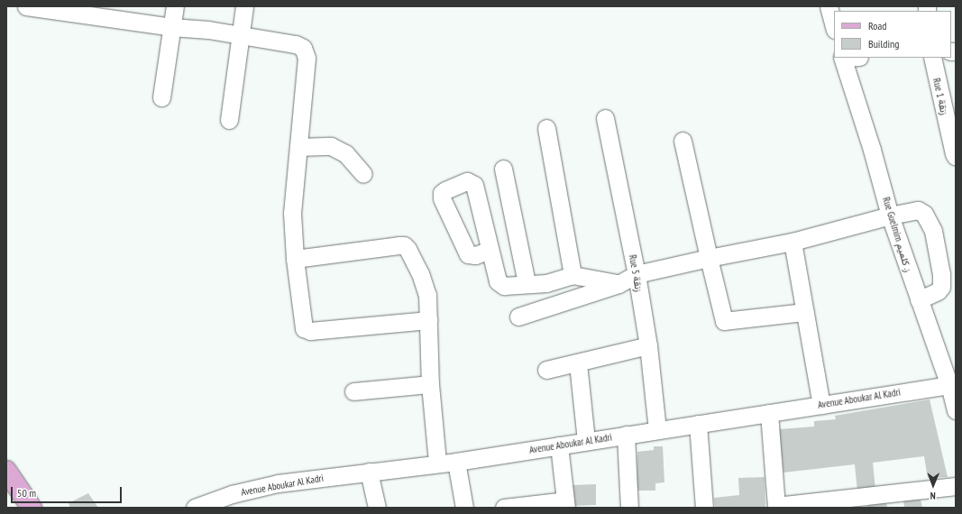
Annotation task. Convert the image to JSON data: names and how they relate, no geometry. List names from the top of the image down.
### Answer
{
  "streets": {
    "street": [
      "Rue 1 زنقة",
      "Rue Guelmim ز. كلميم",
      "Rue 5 زنقة",
      "Avenue Aboukar Al Kadri"
    ]
  },
  "crossings": [
    ["Rue Guelmim ز. كلميم", "Avenue Aboukar Al Kadri"],
    ["Rue 5 زنقة", "Avenue Aboukar Al Kadri"]
  ],
  "legend": ["Road", "Building"],
  "scale_bar": "50 m",
  "north": "bottom"
}
